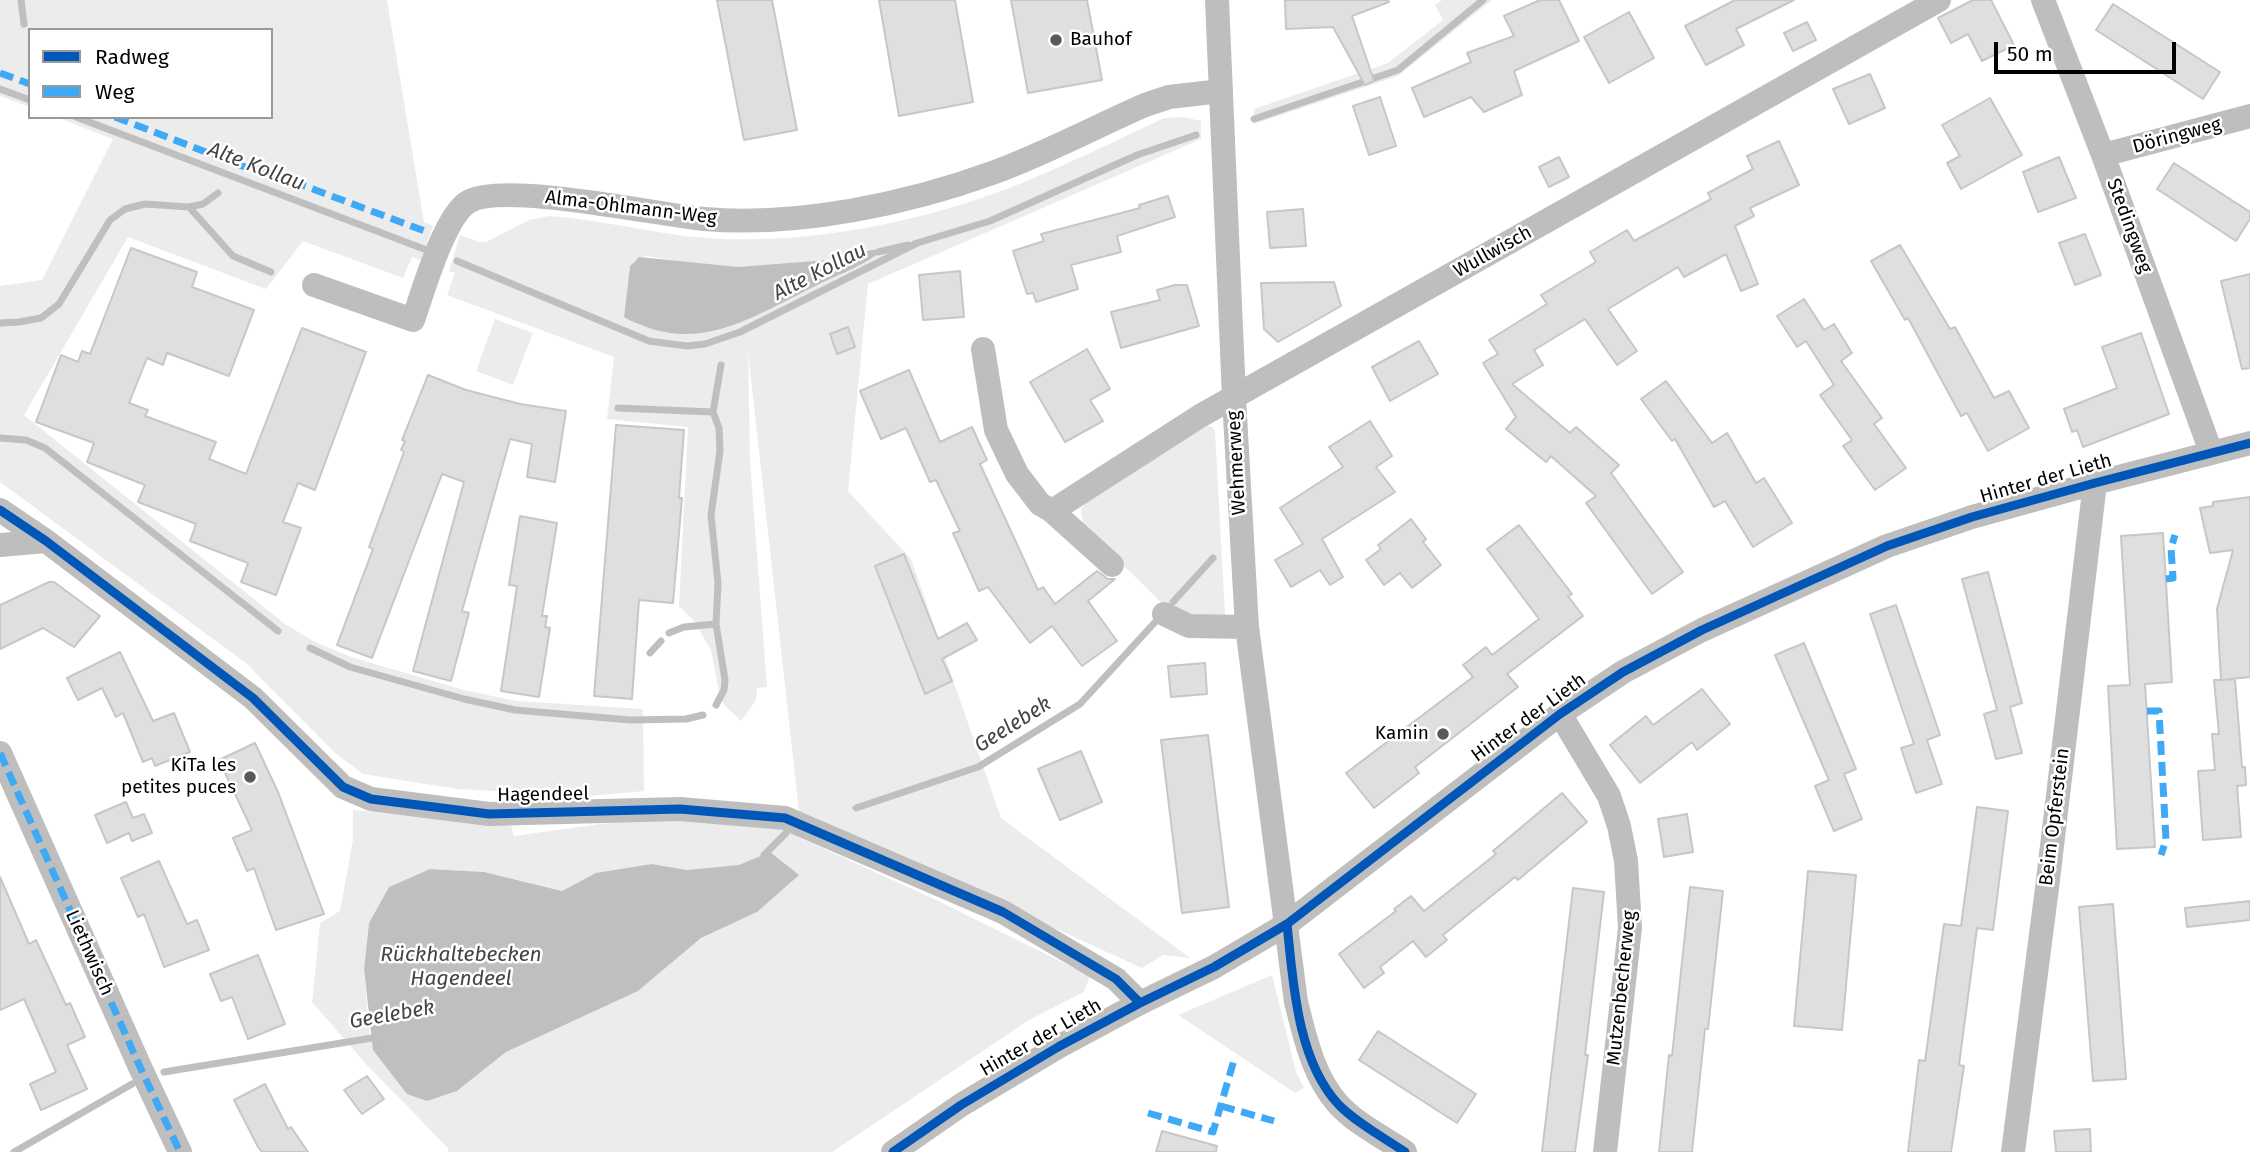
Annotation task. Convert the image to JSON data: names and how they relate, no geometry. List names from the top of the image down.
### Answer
{
  "streets": {
    "street": [
      "Döringweg",
      "Alma-Ohlmann-Weg",
      "Stedingweg",
      "Wullwisch",
      "Wehmerweg",
      "Hinter der Lieth",
      "Hagendeel",
      "Beim Opferstein",
      "Liethwisch",
      "Mutzenbecherweg"
    ]
  },
  "crossings": [
    ["Döringweg", "Stedingweg"],
    ["Alma-Ohlmann-Weg", "Wehmerweg"],
    ["Stedingweg", "Hinter der Lieth"],
    ["Wullwisch", "Wehmerweg"],
    ["Wehmerweg", "Hinter der Lieth"],
    ["Hinter der Lieth", "Hagendeel"],
    ["Hinter der Lieth", "Beim Opferstein"],
    ["Hinter der Lieth", "Mutzenbecherweg"]
  ],
  "water": ["Alte Kollau", "Geelebek", "Rückhaltebecken Hagendeel"],
  "places": ["Bauhof", "Kamin", "KiTa les petites puces"],
  "legend": ["Radweg", "Weg"],
  "scale_bar": "50 m"
}
